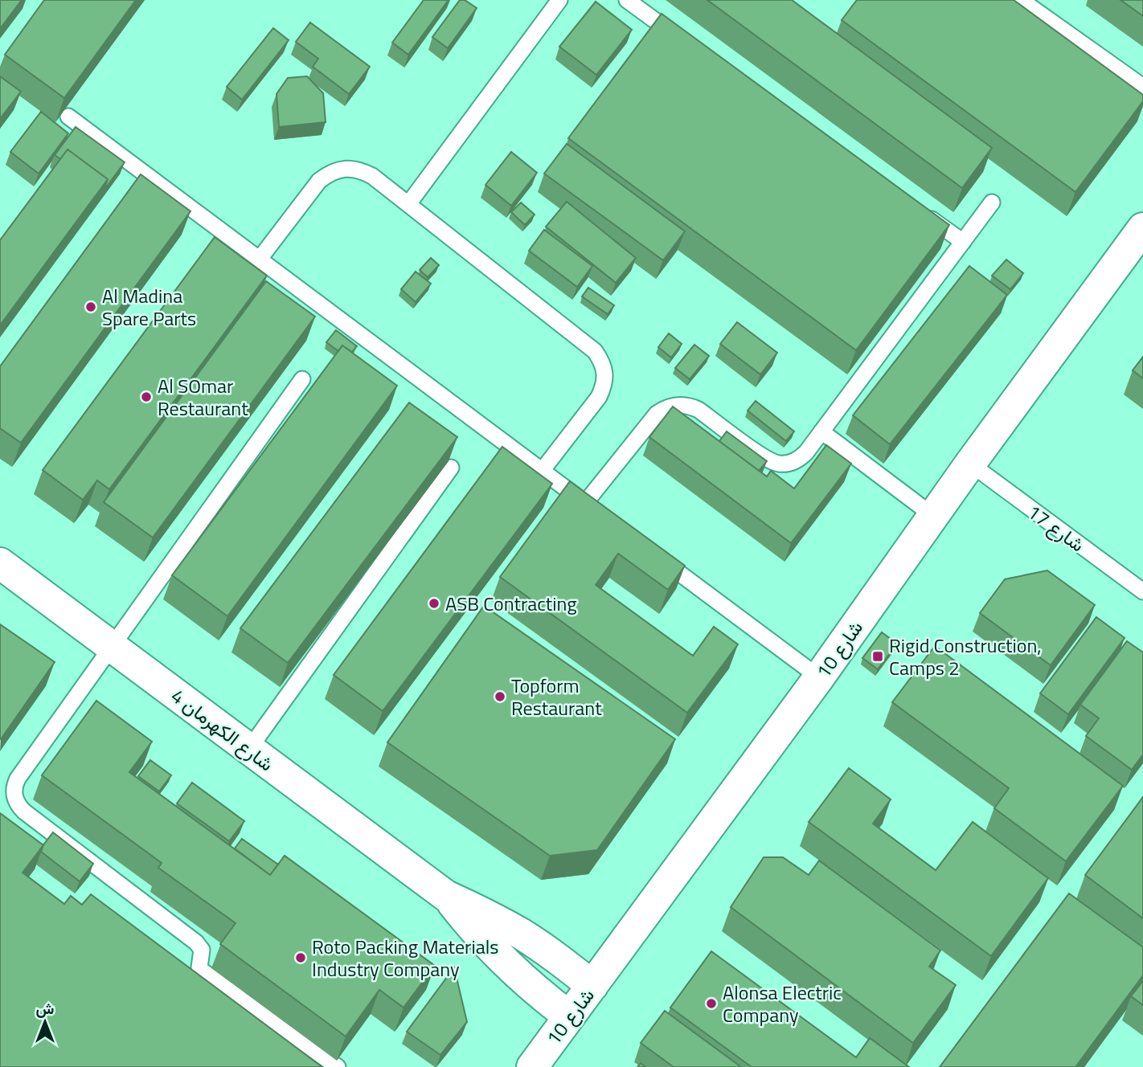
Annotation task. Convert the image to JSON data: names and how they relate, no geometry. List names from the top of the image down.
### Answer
{
  "streets": {
    "street": ["شارع 10", "شارع الكهرمان 4"],
    "lane": ["شارع 17"]
  },
  "crossings": [
    ["شارع 17", "شارع 10"],
    ["شارع 10", "شارع الكهرمان 4"]
  ],
  "places": {
    "other": [
      "Al Madina Spare Parts",
      "Al SOmar Restaurant",
      "ASB Contracting",
      "Topform Restaurant",
      "Roto Packing Materials Industry Company",
      "Alonsa Electric Company"
    ],
    "transit": ["Rigid Construction, Camps 2"]
  },
  "north": "top"
}
